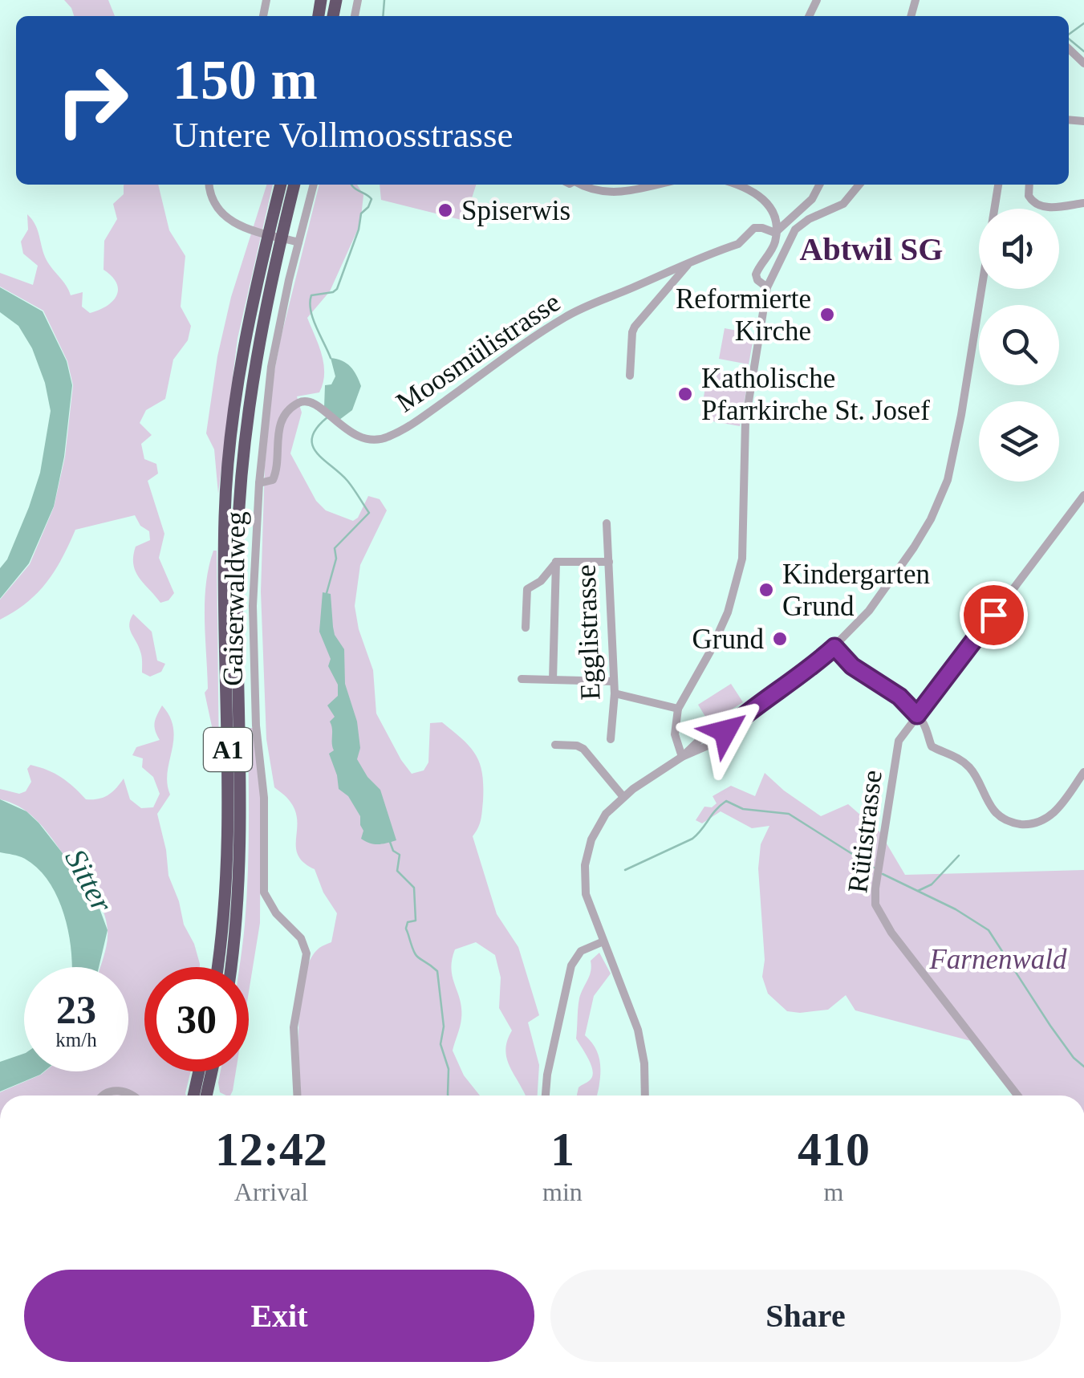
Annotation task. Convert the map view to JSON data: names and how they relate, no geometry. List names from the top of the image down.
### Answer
{
  "streets": {
    "highway": ["A1"],
    "street": [
      "Moosmülistrasse",
      "Gaiserwaldweg",
      "Egglistrasse",
      "Rütistrasse"
    ]
  },
  "crossings": [
    ["Moosmülistrasse", "Gaiserwaldweg"]
  ],
  "districts": ["Abtwil SG"],
  "water": ["Sitter"],
  "parks": ["Farnenwald"],
  "places": [
    "Spiserwis",
    "Reformierte Kirche",
    "Katholische Pfarrkirche St. Josef",
    "Kindergarten Grund",
    "Grund"
  ],
  "page": {
    "turn": ["150 m", "Untere Vollmoosstrasse"],
    "speed": "23 km/h",
    "limit": "30",
    "eta": [
      "12:42",
      "Arrival",
      "1",
      "min",
      "410",
      "m"
    ],
    "buttons": ["Exit", "Share"]
  }
}
